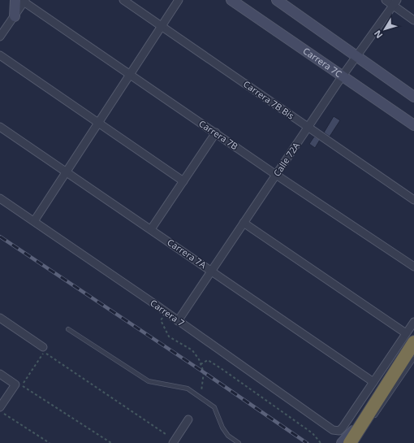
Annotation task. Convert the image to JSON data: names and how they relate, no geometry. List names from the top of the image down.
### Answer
{
  "streets": {
    "street": [
      "Carrera 7C",
      "Carrera 7B Bis",
      "Carrera 7B",
      "Calle 72A",
      "Carrera 7A",
      "Carrera 7"
    ]
  },
  "crossings": [
    ["Carrera 7C", "Calle 72A"],
    ["Carrera 7B Bis", "Calle 72A"],
    ["Carrera 7B", "Calle 72A"],
    ["Calle 72A", "Carrera 7A"],
    ["Calle 72A", "Carrera 7"],
    ["Carrera 7A", "Carrera 7"]
  ],
  "north": "bottom left"
}
